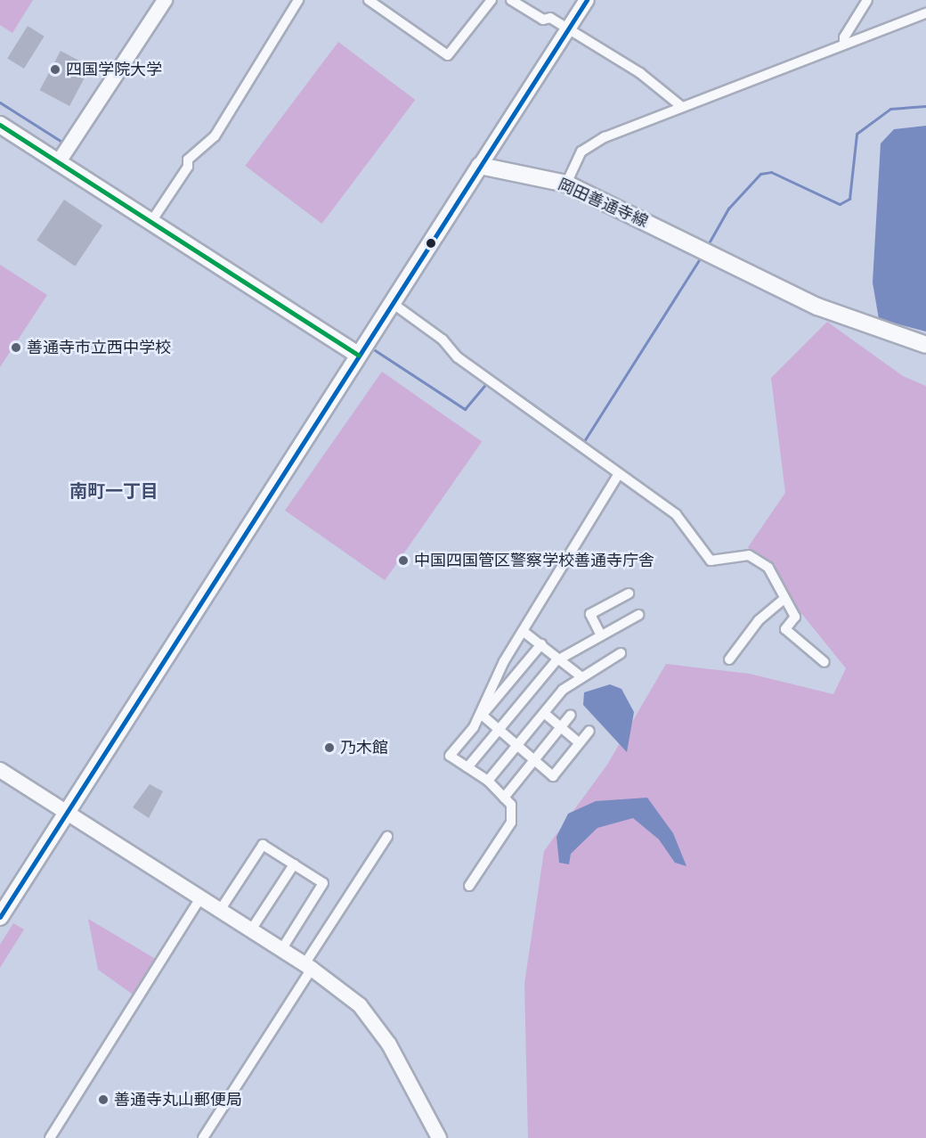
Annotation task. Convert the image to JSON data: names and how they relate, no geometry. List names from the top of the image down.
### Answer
{
  "streets": {
    "main road": ["岡田善通寺線"]
  },
  "districts": ["南町一丁目"],
  "places": [
    "四国学院大学",
    "善通寺市立西中学校",
    "中国四国管区警察学校善通寺庁舎",
    "乃木館",
    "善通寺丸山郵便局"
  ]
}
